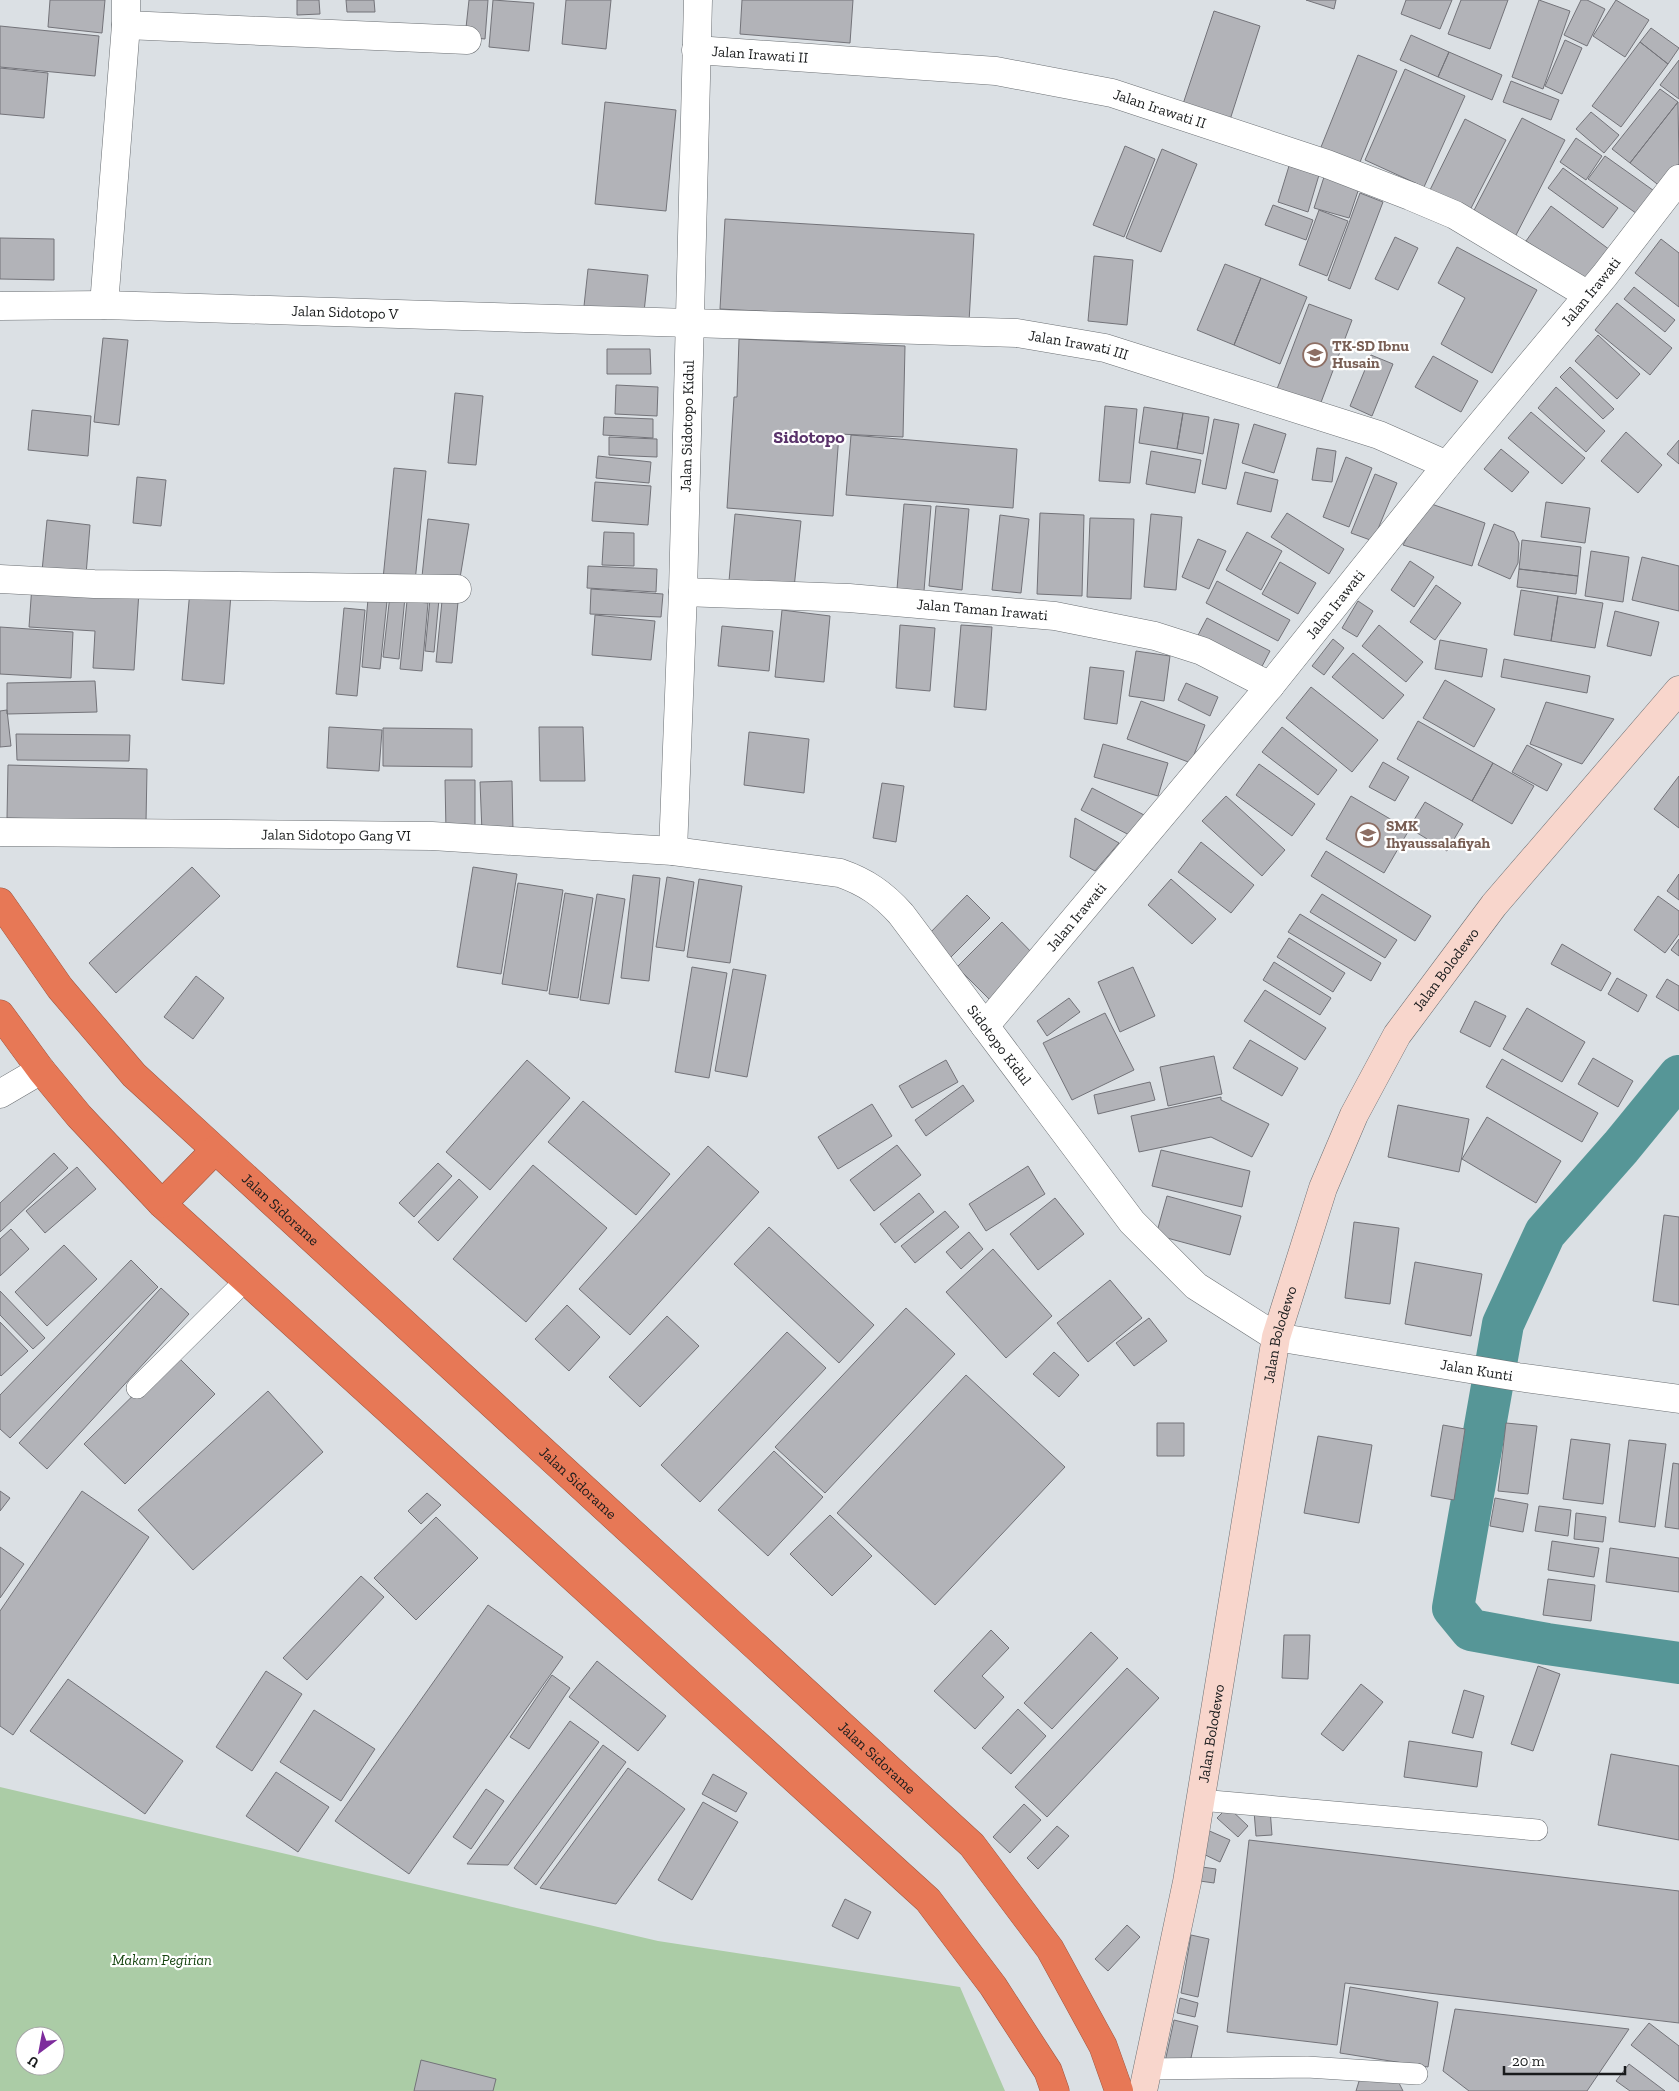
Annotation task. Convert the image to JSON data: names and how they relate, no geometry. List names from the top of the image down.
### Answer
{
  "streets": {
    "highway": ["Jalan Sidorame"],
    "street": [
      "Jalan Irawati II",
      "Jalan Irawati",
      "Jalan Sidotopo V",
      "Jalan Irawati III",
      "Jalan Sidotopo Kidul",
      "Jalan Taman Irawati",
      "Jalan Sidotopo Gang VI",
      "Jalan Bolodewo",
      "Sidotopo Kidul",
      "Jalan Kunti"
    ]
  },
  "crossings": [
    ["Jalan Irawati II", "Jalan Irawati"],
    ["Jalan Irawati II", "Jalan Sidotopo Kidul"],
    ["Jalan Irawati", "Jalan Irawati III"],
    ["Jalan Irawati", "Jalan Taman Irawati"],
    ["Jalan Irawati", "Sidotopo Kidul"],
    ["Jalan Sidotopo V", "Jalan Irawati III"],
    ["Jalan Sidotopo V", "Jalan Sidotopo Kidul"],
    ["Jalan Irawati III", "Jalan Sidotopo Kidul"],
    ["Jalan Sidotopo Kidul", "Jalan Taman Irawati"],
    ["Jalan Sidotopo Kidul", "Jalan Sidotopo Gang VI"],
    ["Jalan Sidotopo Kidul", "Sidotopo Kidul"],
    ["Jalan Sidotopo Gang VI", "Sidotopo Kidul"],
    ["Jalan Bolodewo", "Sidotopo Kidul"],
    ["Jalan Bolodewo", "Jalan Kunti"],
    ["Sidotopo Kidul", "Jalan Kunti"]
  ],
  "districts": ["Sidotopo"],
  "parks": ["Makam Pegirian"],
  "places": {
    "school or university": ["TK-SD Ibnu Husain", "SMK Ihyaussalafiyah"]
  },
  "scale_bar": "20 m",
  "north": "bottom left"
}
